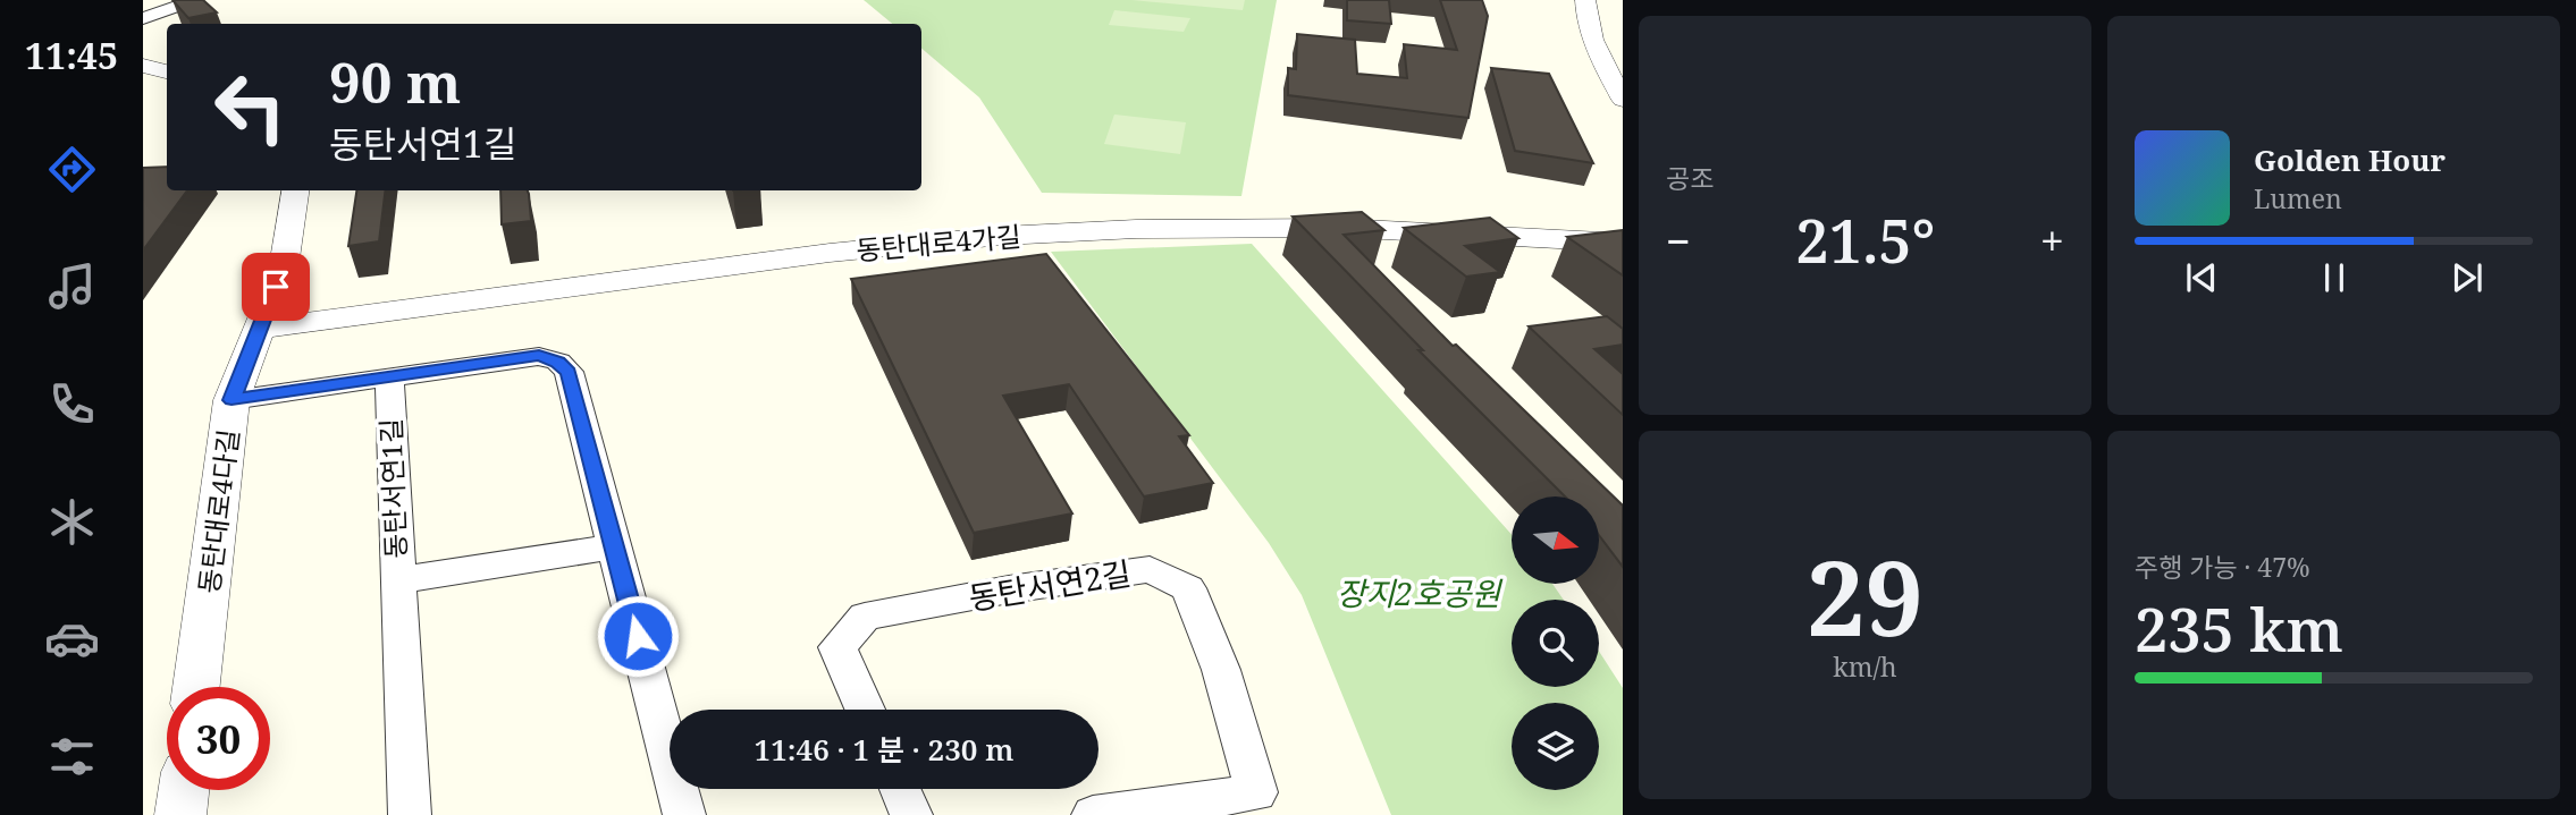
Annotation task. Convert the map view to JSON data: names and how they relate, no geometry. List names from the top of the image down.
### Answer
{
  "streets": {
    "street": [
      "동탄대로4가길",
      "동탄서연1길",
      "동탄대로4다길",
      "동탄서연2길"
    ]
  },
  "crossings": [
    ["동탄대로4가길", "동탄대로4다길"]
  ],
  "parks": ["장지2호공원"],
  "north": "right",
  "page": {
    "tabs": "11:45",
    "tile": [
      "공조",
      ["29", "km/h"],
      ["주행 가능 · 47%", "235 km"]
    ],
    "turn": ["90 m", "동탄서연1길"],
    "song": ["Golden Hour", "Lumen"],
    "heat": ["−", "21.5°", "+"],
    "limit": "30",
    "trip": "11:46 · 1 분 · 230 m"
  }
}
